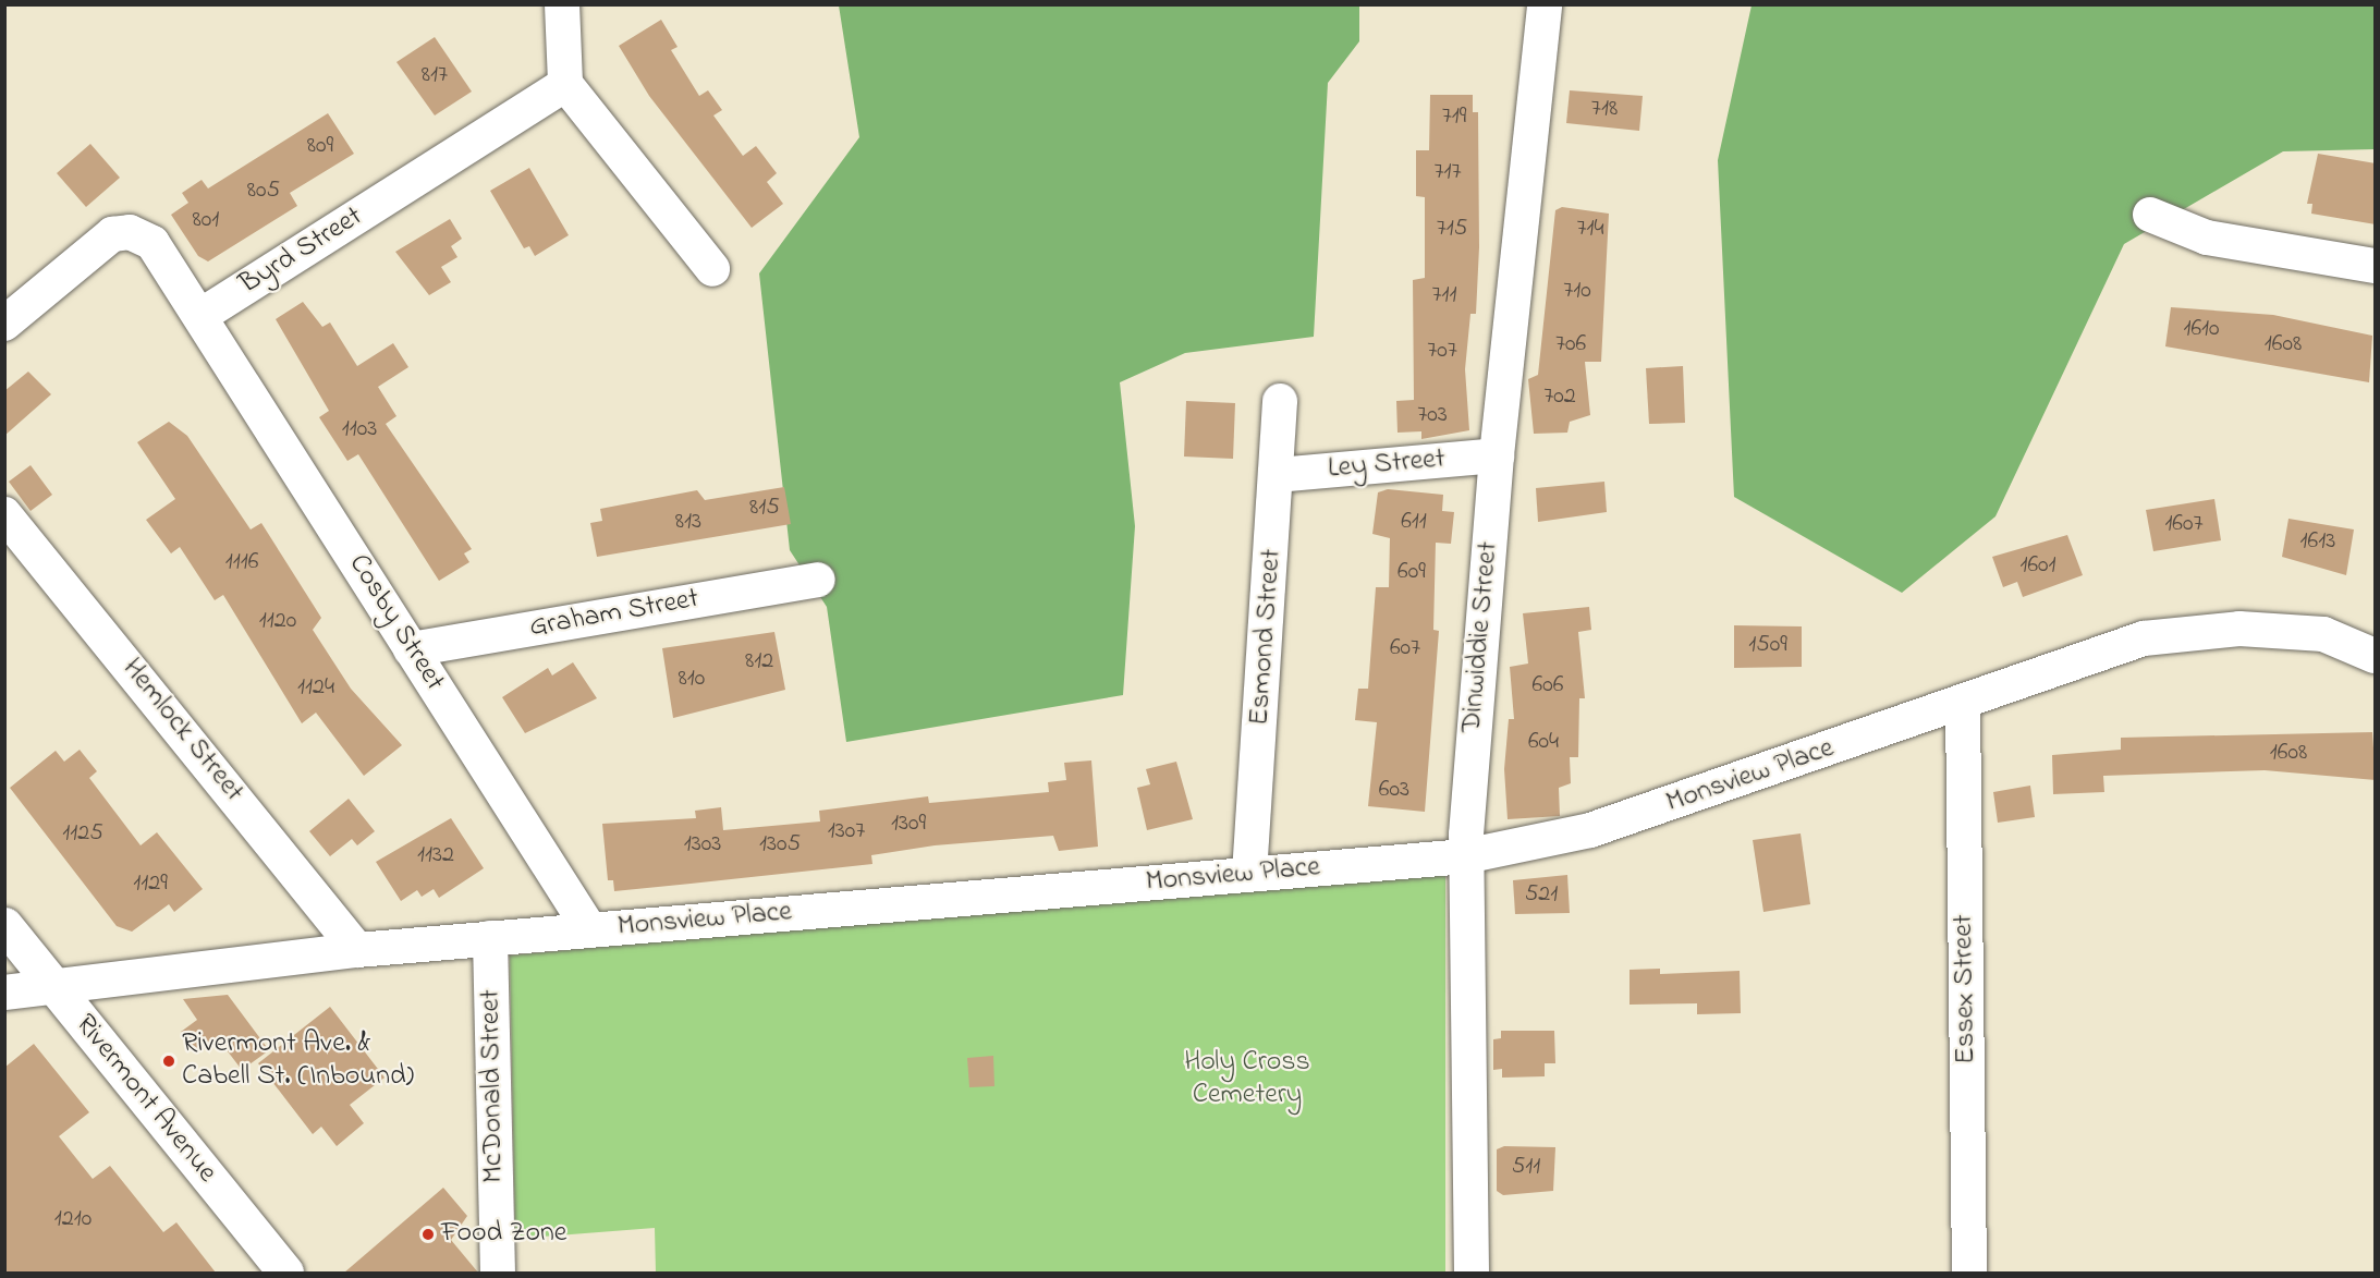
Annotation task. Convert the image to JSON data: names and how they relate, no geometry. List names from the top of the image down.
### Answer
{
  "streets": {
    "main road": ["Rivermont Avenue"],
    "street": [
      "Byrd Street",
      "Ley Street",
      "Graham Street",
      "Cosby Street",
      "Esmond Street",
      "Dinwiddie Street",
      "Hemlock Street",
      "Monsview Place",
      "Essex Street",
      "McDonald Street"
    ]
  },
  "crossings": [
    ["Byrd Street", "Cosby Street"],
    ["Ley Street", "Esmond Street"],
    ["Ley Street", "Dinwiddie Street"],
    ["Graham Street", "Cosby Street"],
    ["Cosby Street", "Monsview Place"],
    ["Esmond Street", "Monsview Place"],
    ["Dinwiddie Street", "Monsview Place"],
    ["Hemlock Street", "Monsview Place"],
    ["Monsview Place", "Essex Street"],
    ["Monsview Place", "McDonald Street"],
    ["Monsview Place", "Rivermont Avenue"]
  ],
  "parks": ["Holy Cross Cemetery"],
  "places": ["Rivermont Ave. & Cabell St. (Inbound)", "Food Zone"],
  "house_numbers": [
    "817",
    "718",
    "719",
    "809",
    "717",
    "805",
    "801",
    "715",
    "714",
    "710",
    "711",
    "1610",
    "706",
    "1608",
    "707",
    "702",
    "703",
    "1103",
    "815",
    "813",
    "611",
    "1607",
    "1613",
    "1116",
    "1601",
    "609",
    "1120",
    "1509",
    "607",
    "812",
    "810",
    "606",
    "1124",
    "604",
    "1608",
    "603",
    "1309",
    "1307",
    "1125",
    "1303",
    "1305",
    "1132",
    "1129",
    "521",
    "511",
    "1210"
  ]
}
